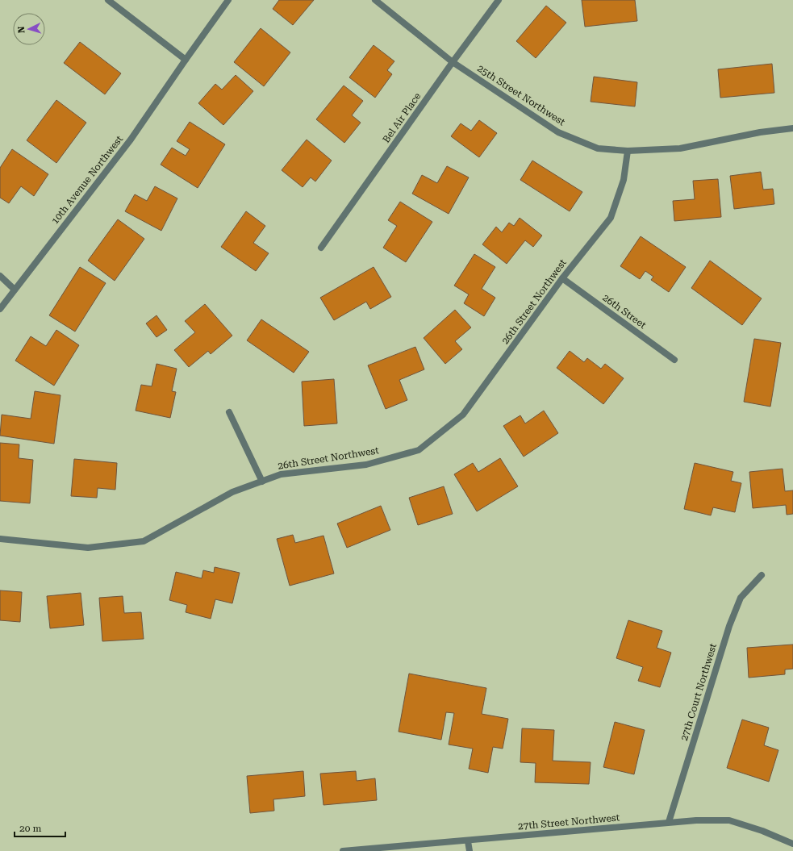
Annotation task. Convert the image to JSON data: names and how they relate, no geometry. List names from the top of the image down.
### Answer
{
  "streets": {
    "street": [
      "25th Street Northwest",
      "Bel Air Place",
      "10th Avenue Northwest",
      "26th Street Northwest",
      "26th Street",
      "27th Court Northwest",
      "27th Street Northwest"
    ]
  },
  "crossings": [
    ["25th Street Northwest", "Bel Air Place"],
    ["25th Street Northwest", "26th Street Northwest"],
    ["26th Street Northwest", "26th Street"],
    ["27th Court Northwest", "27th Street Northwest"]
  ],
  "scale_bar": "20 m",
  "north": "left"
}
